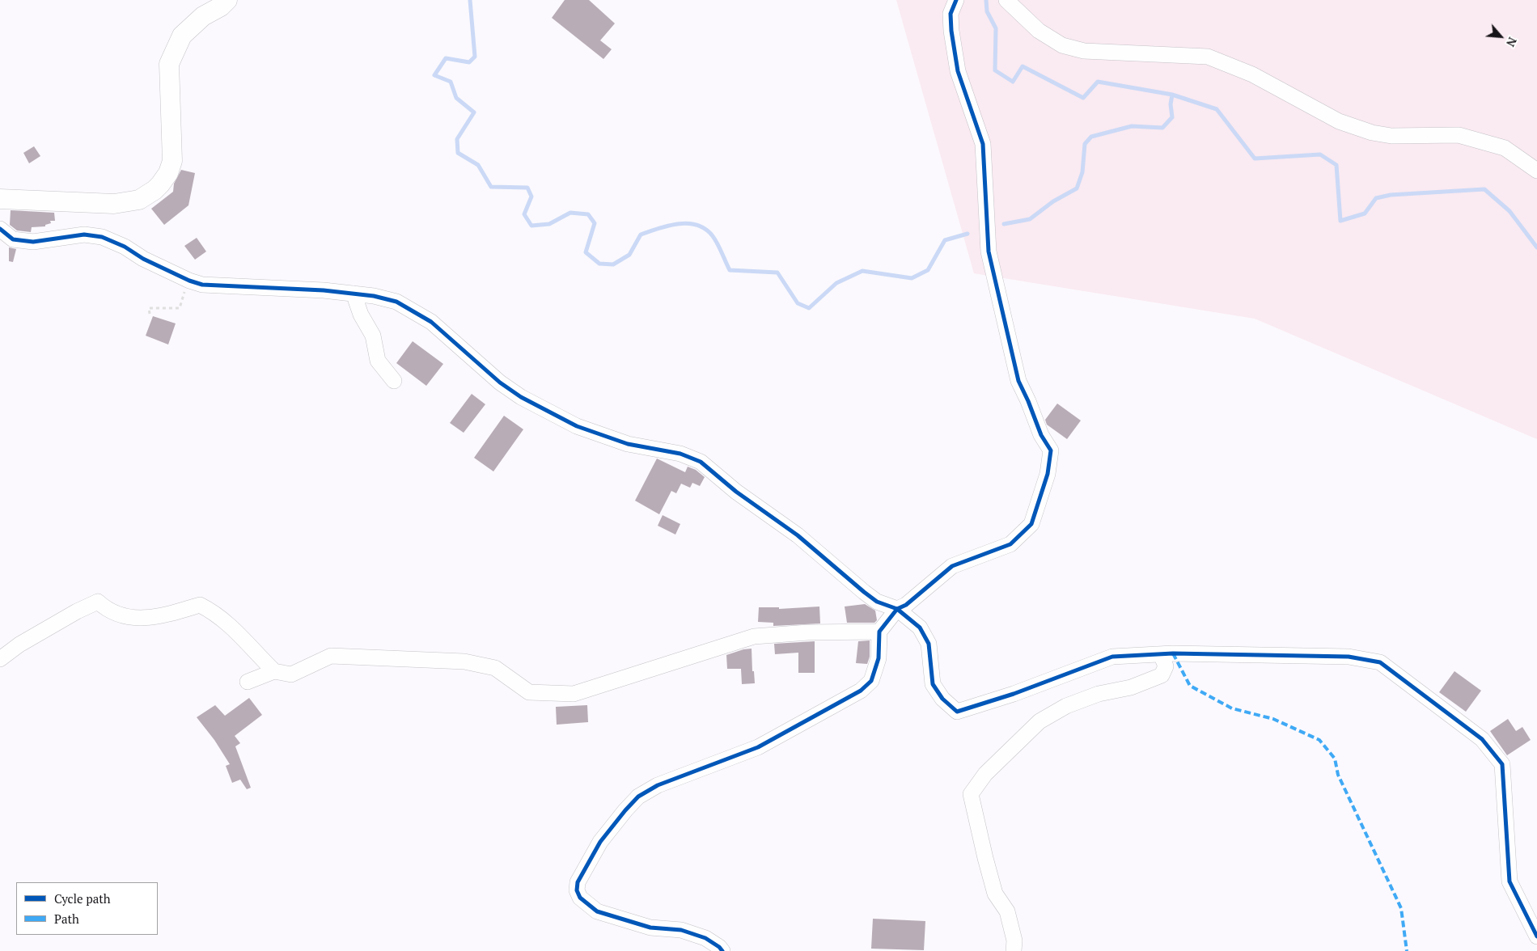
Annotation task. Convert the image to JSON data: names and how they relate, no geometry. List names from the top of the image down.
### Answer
{
  "legend": ["Cycle path", "Path"],
  "north": "bottom right"
}
